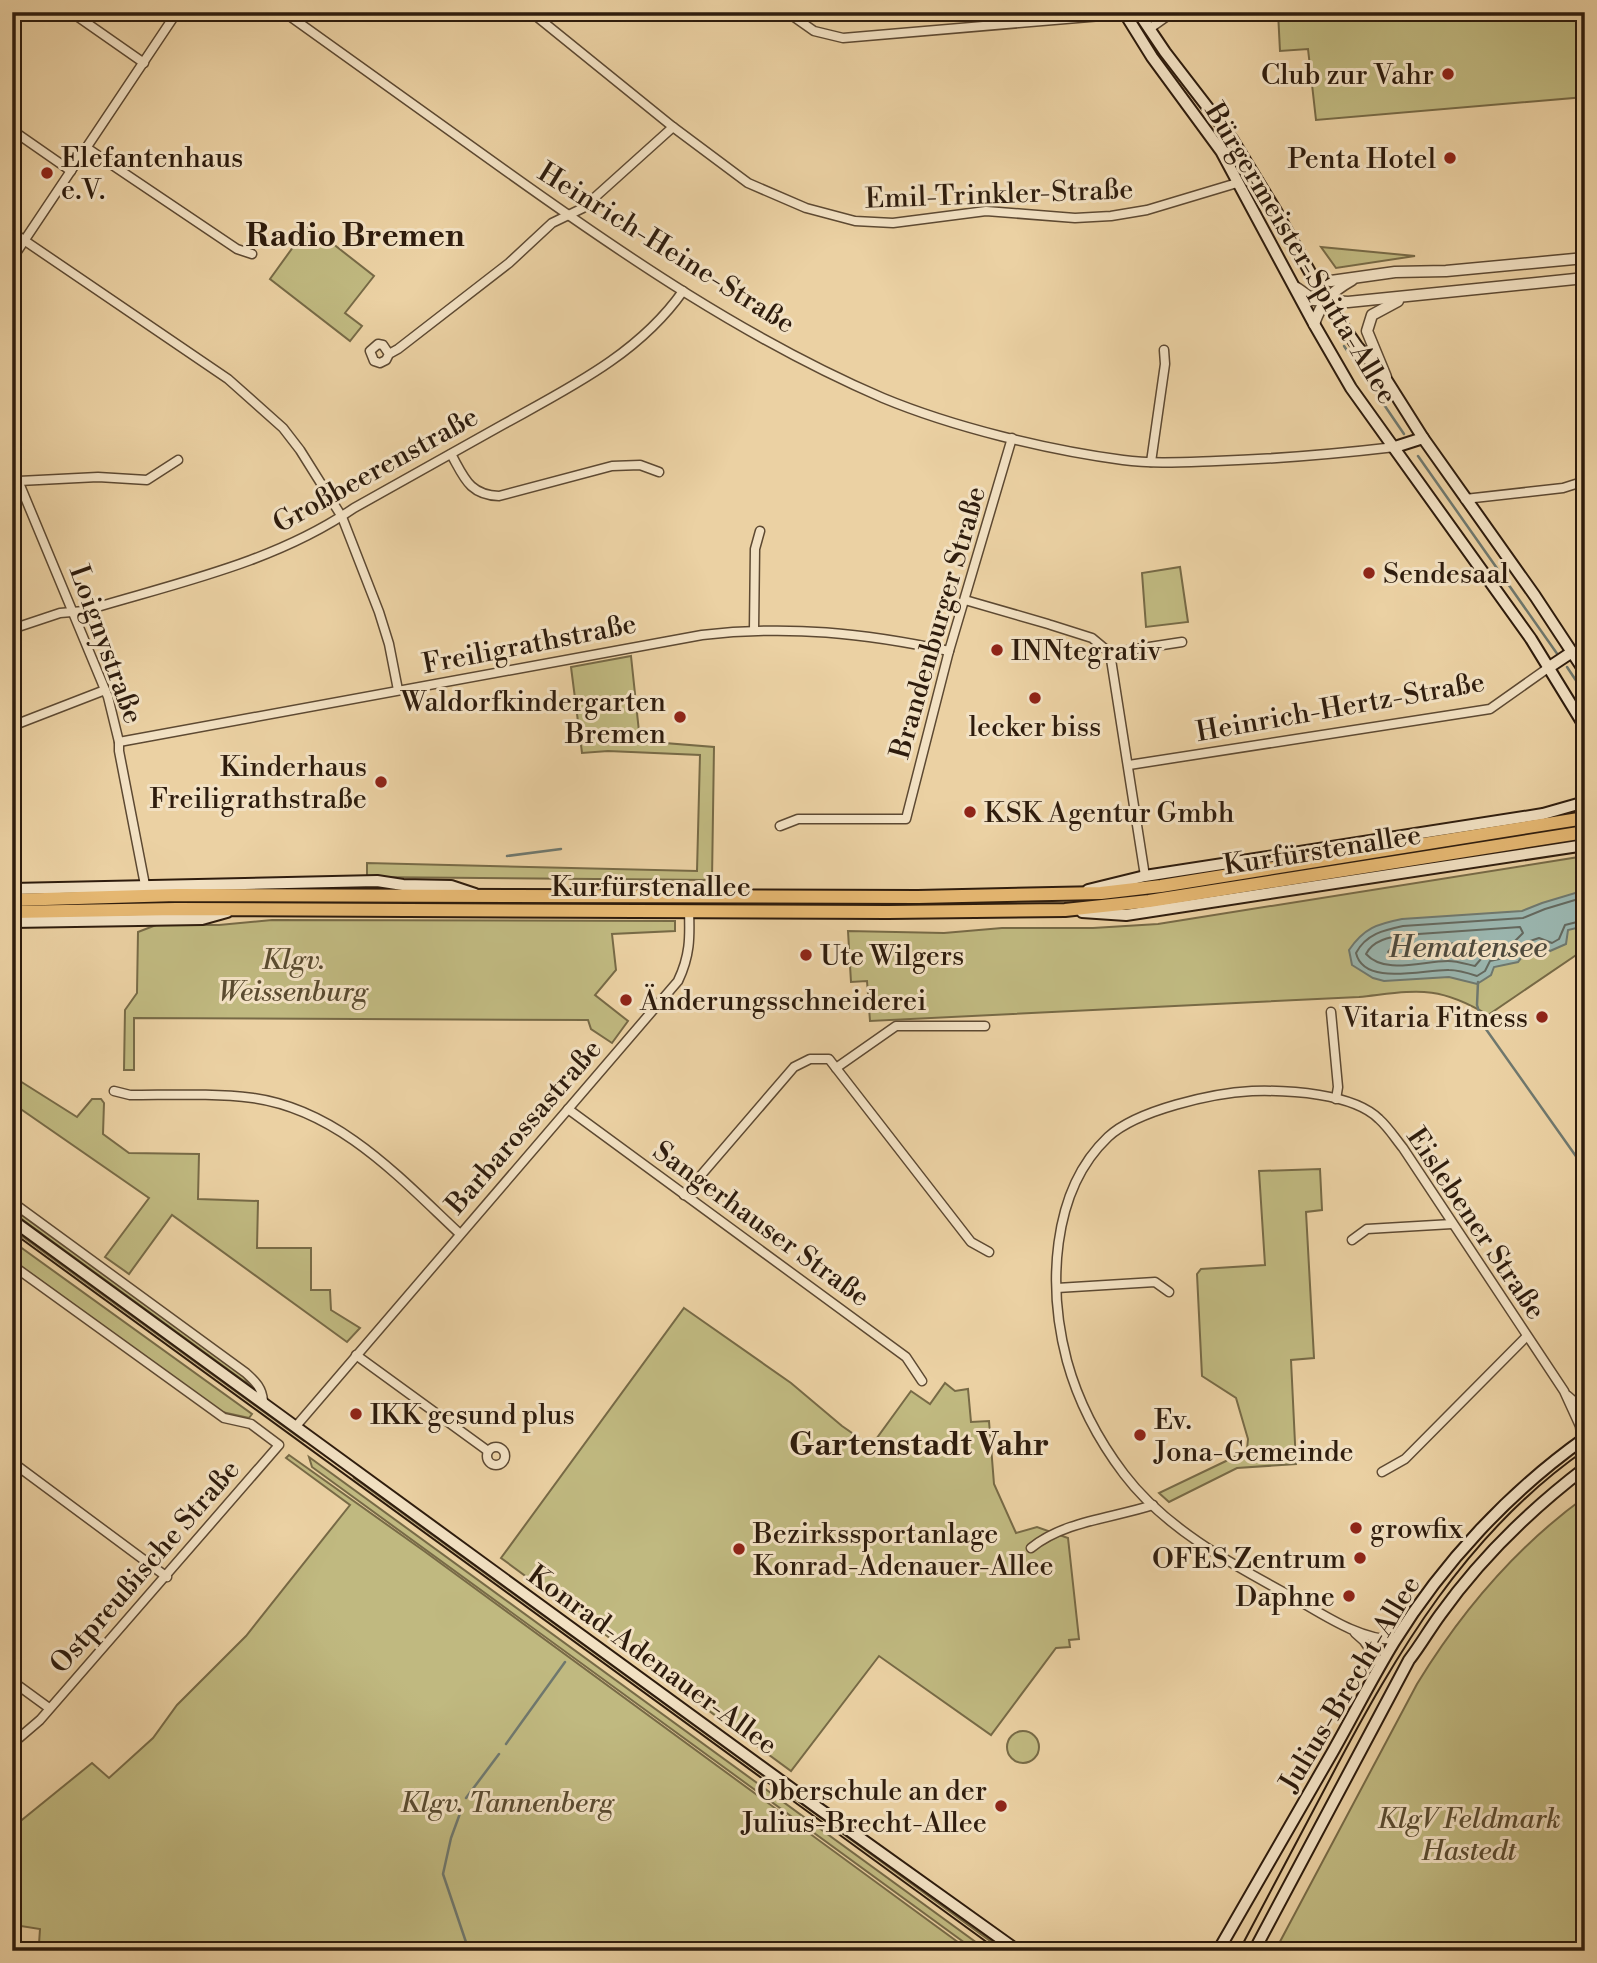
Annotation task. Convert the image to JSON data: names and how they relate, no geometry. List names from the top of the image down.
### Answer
{
  "streets": {
    "main road": [
      "Bürgermeister-Spitta-Allee",
      "Kurfürstenallee",
      "Konrad-Adenauer-Allee",
      "Julius-Brecht-Allee"
    ],
    "street": [
      "Emil-Trinkler-Straße",
      "Heinrich-Heine-Straße",
      "Großbeerenstraße",
      "Brandenburger Straße",
      "Freiligrathstraße",
      "Loignystraße",
      "Heinrich-Hertz-Straße",
      "Barbarossastraße",
      "Sangerhauser Straße",
      "Eislebener Straße",
      "Ostpreußische Straße"
    ]
  },
  "crossings": [
    ["Emil-Trinkler-Straße", "Bürgermeister-Spitta-Allee"],
    ["Heinrich-Heine-Straße", "Bürgermeister-Spitta-Allee"],
    ["Heinrich-Heine-Straße", "Großbeerenstraße"],
    ["Heinrich-Heine-Straße", "Brandenburger Straße"],
    ["Bürgermeister-Spitta-Allee", "Heinrich-Hertz-Straße"],
    ["Großbeerenstraße", "Loignystraße"],
    ["Brandenburger Straße", "Freiligrathstraße"],
    ["Freiligrathstraße", "Loignystraße"],
    ["Loignystraße", "Kurfürstenallee"],
    ["Kurfürstenallee", "Barbarossastraße"],
    ["Barbarossastraße", "Sangerhauser Straße"],
    ["Barbarossastraße", "Konrad-Adenauer-Allee"],
    ["Eislebener Straße", "Julius-Brecht-Allee"]
  ],
  "districts": ["Radio Bremen", "Gartenstadt Vahr"],
  "water": ["Hematensee"],
  "parks": ["Klgv. Weissenburg", "Klgv. Tannenberg", "KlgV Feldmark Hastedt"],
  "places": [
    "Club zur Vahr",
    "Penta Hotel",
    "Elefantenhaus e.V.",
    "Sendesaal",
    "INNtegrativ",
    "lecker biss",
    "Waldorfkindergarten Bremen",
    "Kinderhaus Freiligrathstraße",
    "KSK Agentur Gmbh",
    "Ute Wilgers",
    "Änderungsschneiderei",
    "Vitaria Fitness",
    "IKK gesund plus",
    "Ev. Jona-Gemeinde",
    "growfix",
    "Bezirkssportanlage Konrad-Adenauer-Allee",
    "OFES Zentrum",
    "Daphne",
    "Oberschule an der Julius-Brecht-Allee"
  ]
}
